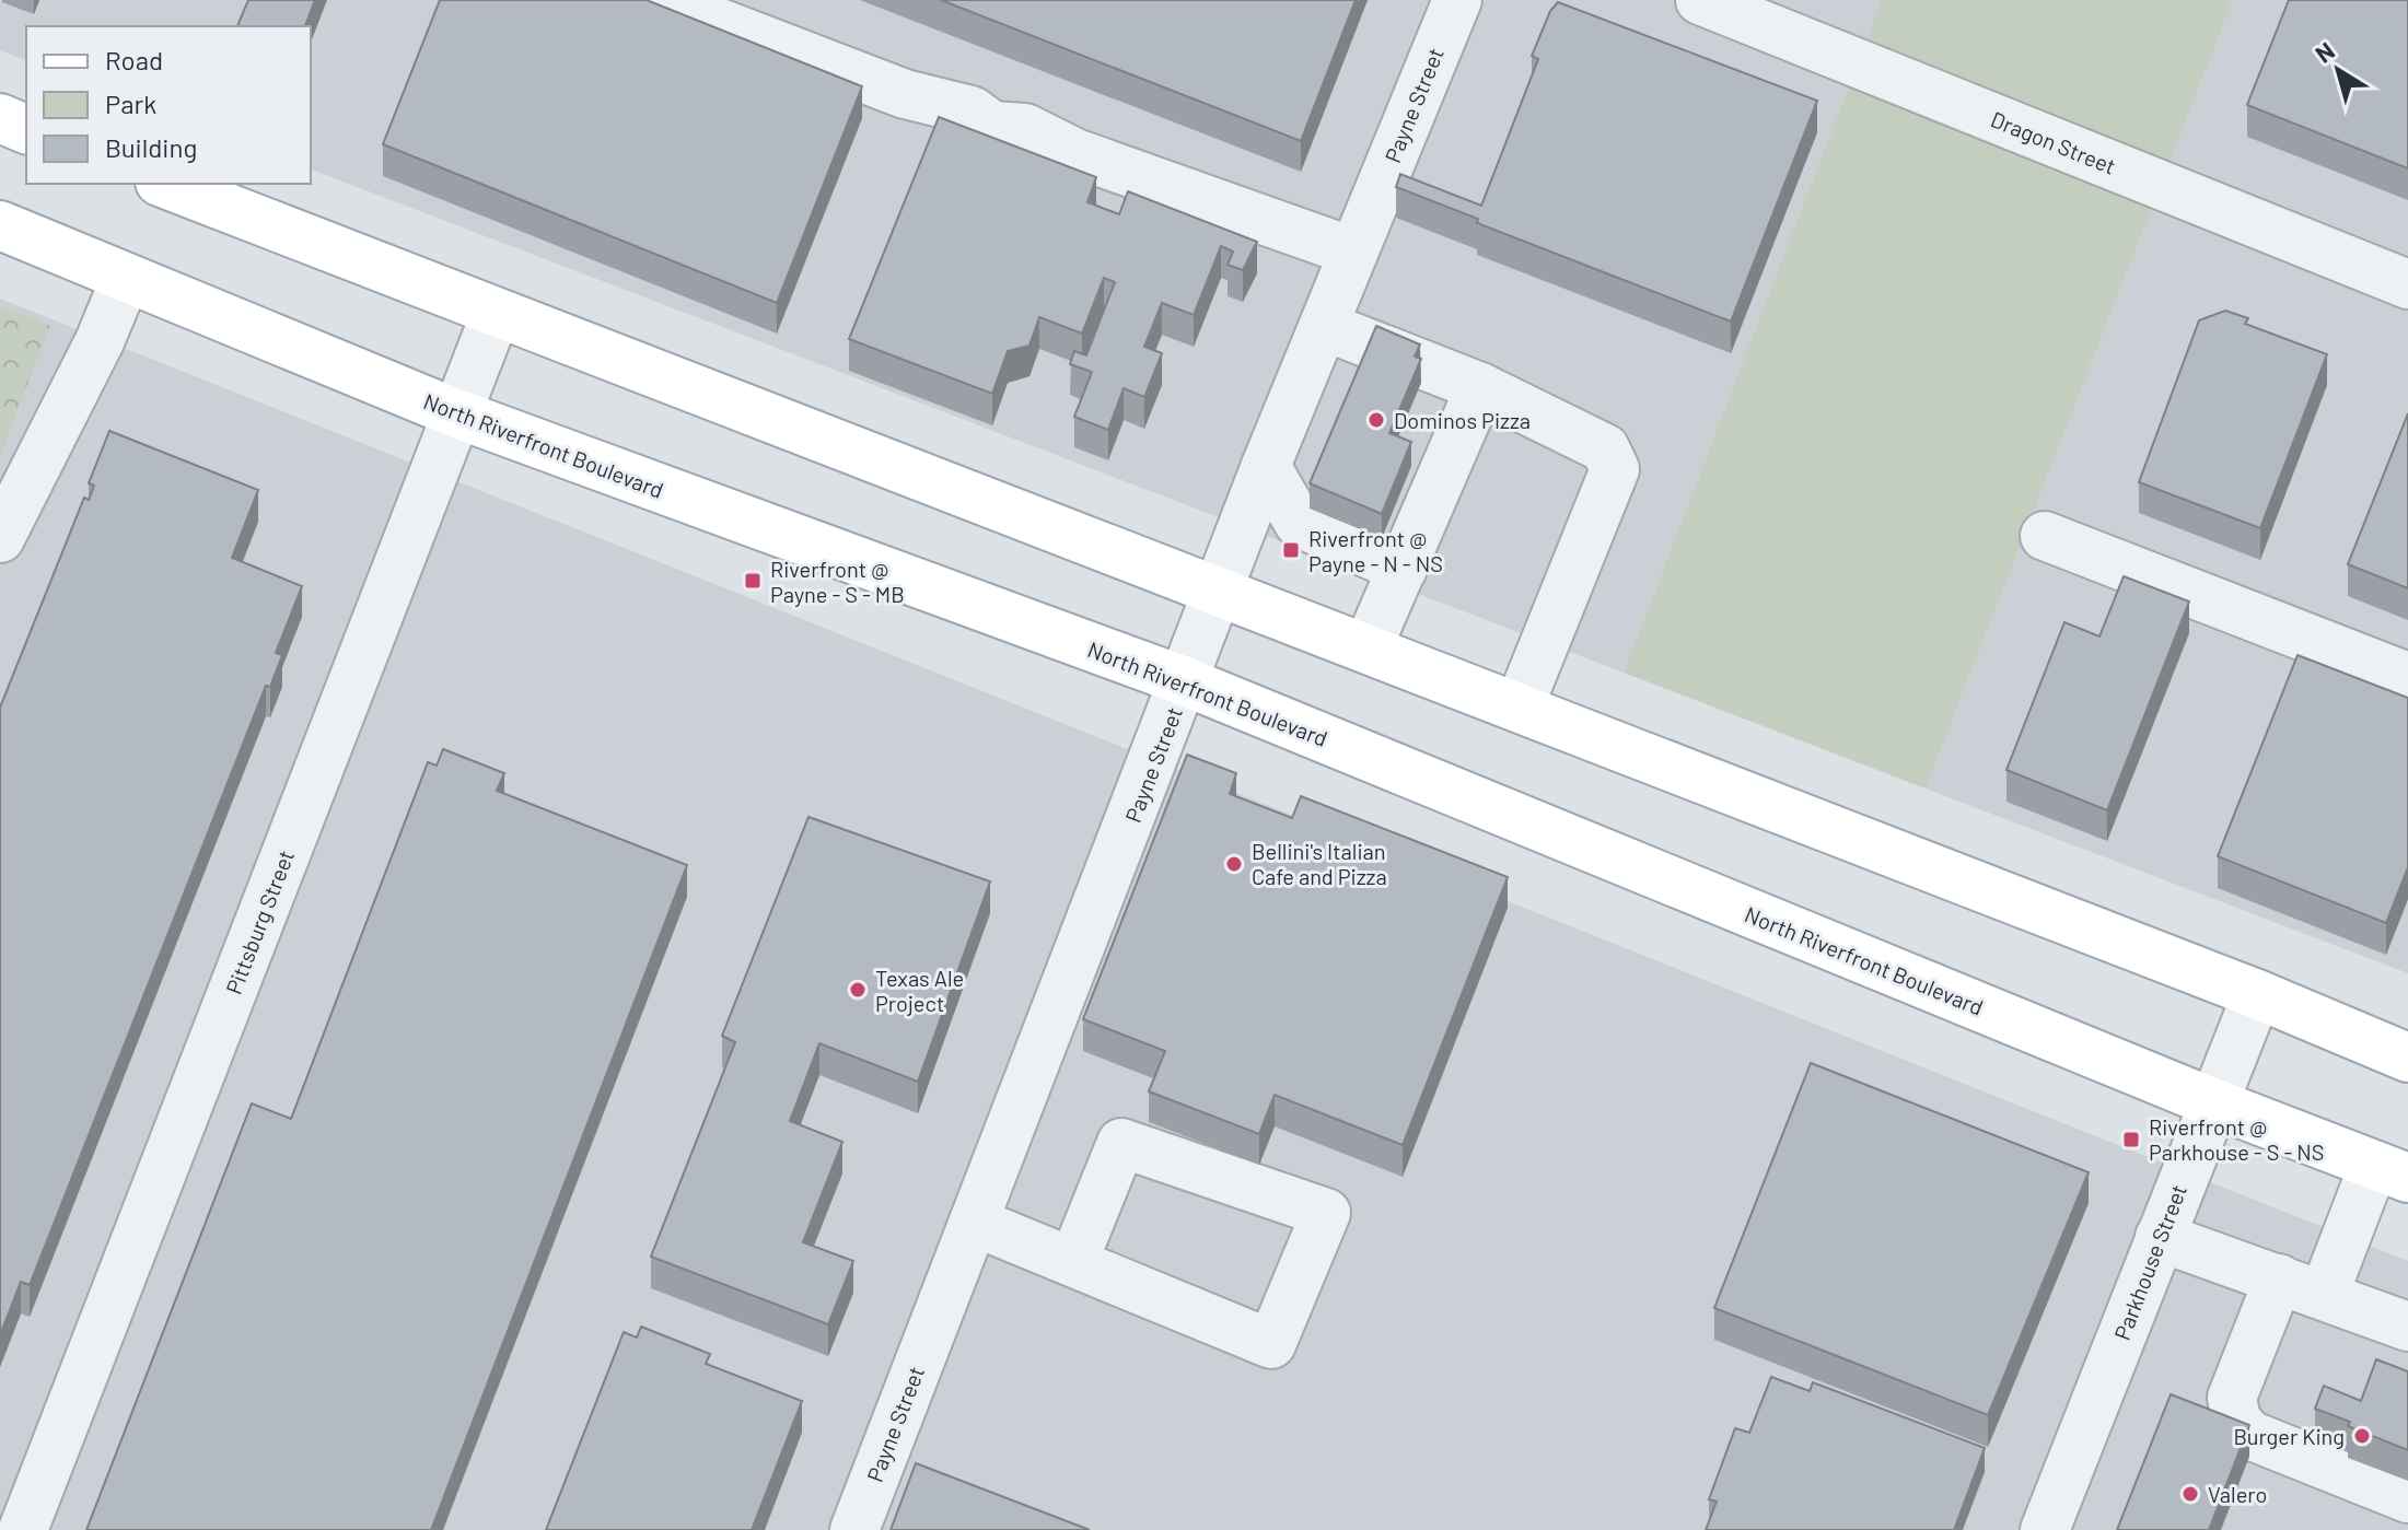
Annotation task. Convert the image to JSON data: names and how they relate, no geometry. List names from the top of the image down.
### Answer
{
  "streets": {
    "main road": ["North Riverfront Boulevard"],
    "street": [
      "Payne Street",
      "Dragon Street",
      "Pittsburg Street",
      "Parkhouse Street"
    ]
  },
  "crossings": [
    ["Payne Street", "North Riverfront Boulevard"],
    ["North Riverfront Boulevard", "Pittsburg Street"],
    ["North Riverfront Boulevard", "Parkhouse Street"]
  ],
  "places": {
    "other": [
      "Dominos Pizza",
      "Bellini's Italian Cafe and Pizza",
      "Texas Ale Project",
      "Burger King",
      "Valero"
    ],
    "transit": ["Riverfront @ Payne - N - NS", "Riverfront @ Payne - S - MB", "Riverfront @ Parkhouse - S - NS"]
  },
  "legend": ["Road", "Park", "Building"],
  "north": "top left"
}
